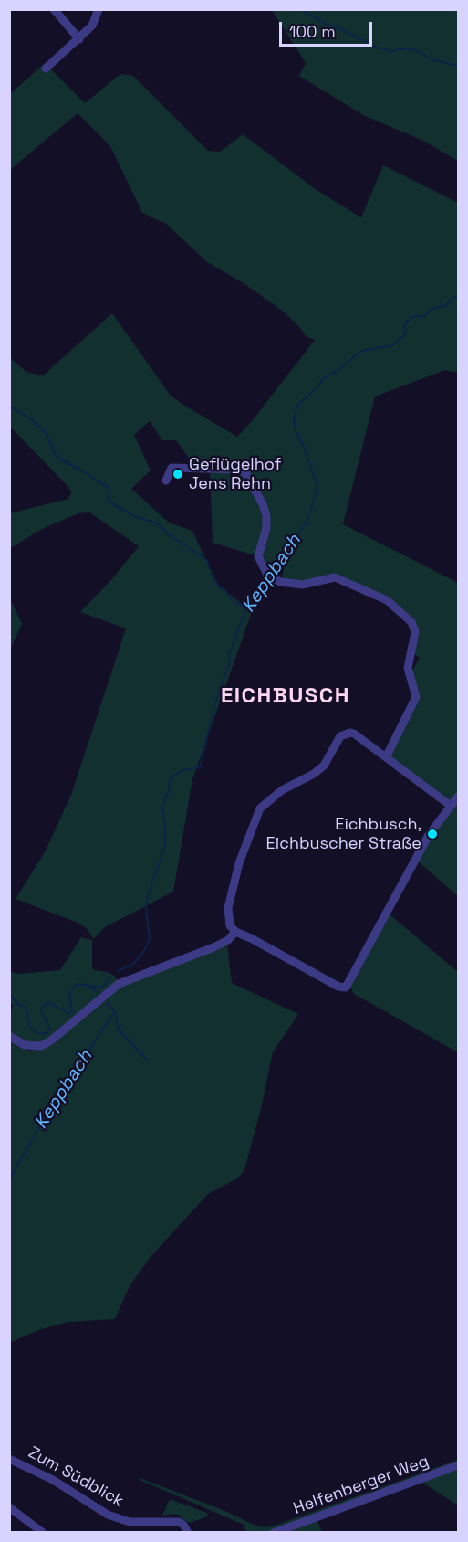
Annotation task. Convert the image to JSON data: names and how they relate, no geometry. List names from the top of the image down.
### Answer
{
  "streets": {
    "street": ["Zum Südblick", "Helfenberger Weg"]
  },
  "districts": ["EICHBUSCH"],
  "water": ["Keppbach"],
  "places": ["Geflügelhof Jens Rehn", "Eichbusch, Eichbuscher Straße"],
  "scale_bar": "100 m"
}
